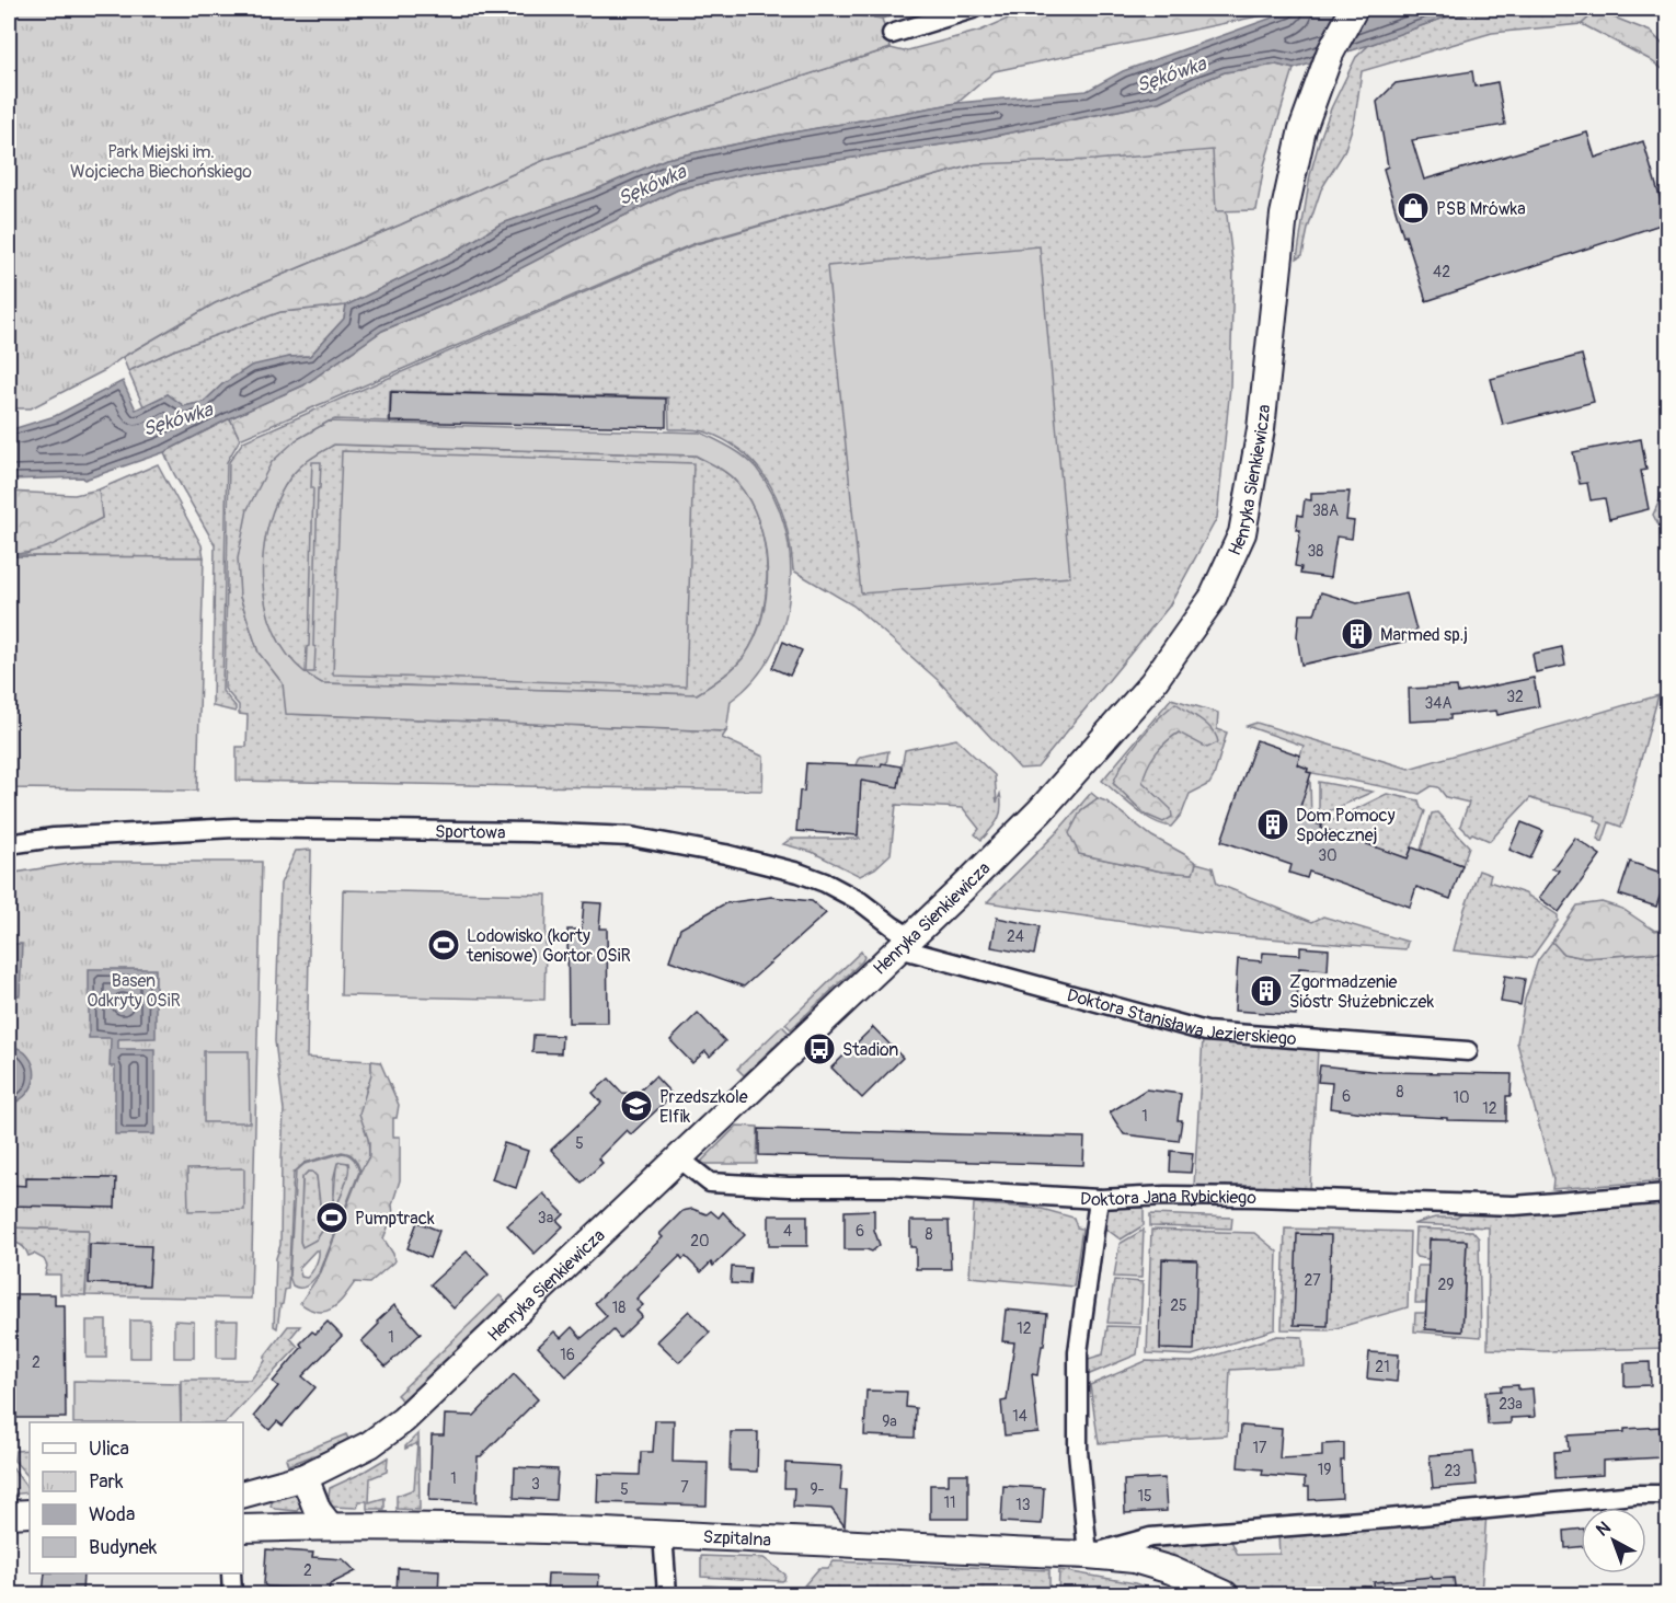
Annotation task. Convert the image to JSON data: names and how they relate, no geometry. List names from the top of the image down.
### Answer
{
  "streets": {
    "main road": ["Henryka Sienkiewicza", "Szpitalna"],
    "street": ["Sportowa", "Doktora Stanisława Jezierskiego", "Doktora Jana Rybickiego"]
  },
  "crossings": [
    ["Henryka Sienkiewicza", "Sportowa"],
    ["Henryka Sienkiewicza", "Doktora Stanisława Jezierskiego"],
    ["Henryka Sienkiewicza", "Doktora Jana Rybickiego"],
    ["Sportowa", "Doktora Stanisława Jezierskiego"]
  ],
  "water": ["Sękówka"],
  "parks": ["Park Miejski im. Wojciecha Biechońskiego", "Basen Odkryty OSiR"],
  "places": {
    "shop": ["PSB Mrówka"],
    "building": ["Marmed sp.j", "Dom Pomocy Społecznej", "Zgormadzenie Sióstr Służebniczek"],
    "sports": ["Lodowisko (korty tenisowe) Gortor OSiR", "Pumptrack"],
    "bus stop": ["Stadion"],
    "school or university": ["Przedszkole Elfik"]
  },
  "house_numbers": [
    "42",
    "38A",
    "38",
    "32",
    "34A",
    "30",
    "24",
    "8",
    "6",
    "10",
    "12",
    "1",
    "5",
    "3a",
    "4",
    "6",
    "8",
    "20",
    "27",
    "29",
    "25",
    "18",
    "12",
    "1",
    "16",
    "2",
    "21",
    "23a",
    "14",
    "9a",
    "17",
    "19",
    "23",
    "1",
    "3",
    "7",
    "5",
    "9-",
    "15",
    "11",
    "13",
    "2"
  ],
  "legend": [
    "Ulica",
    "Park",
    "Woda",
    "Budynek"
  ],
  "north": "top left"
}
